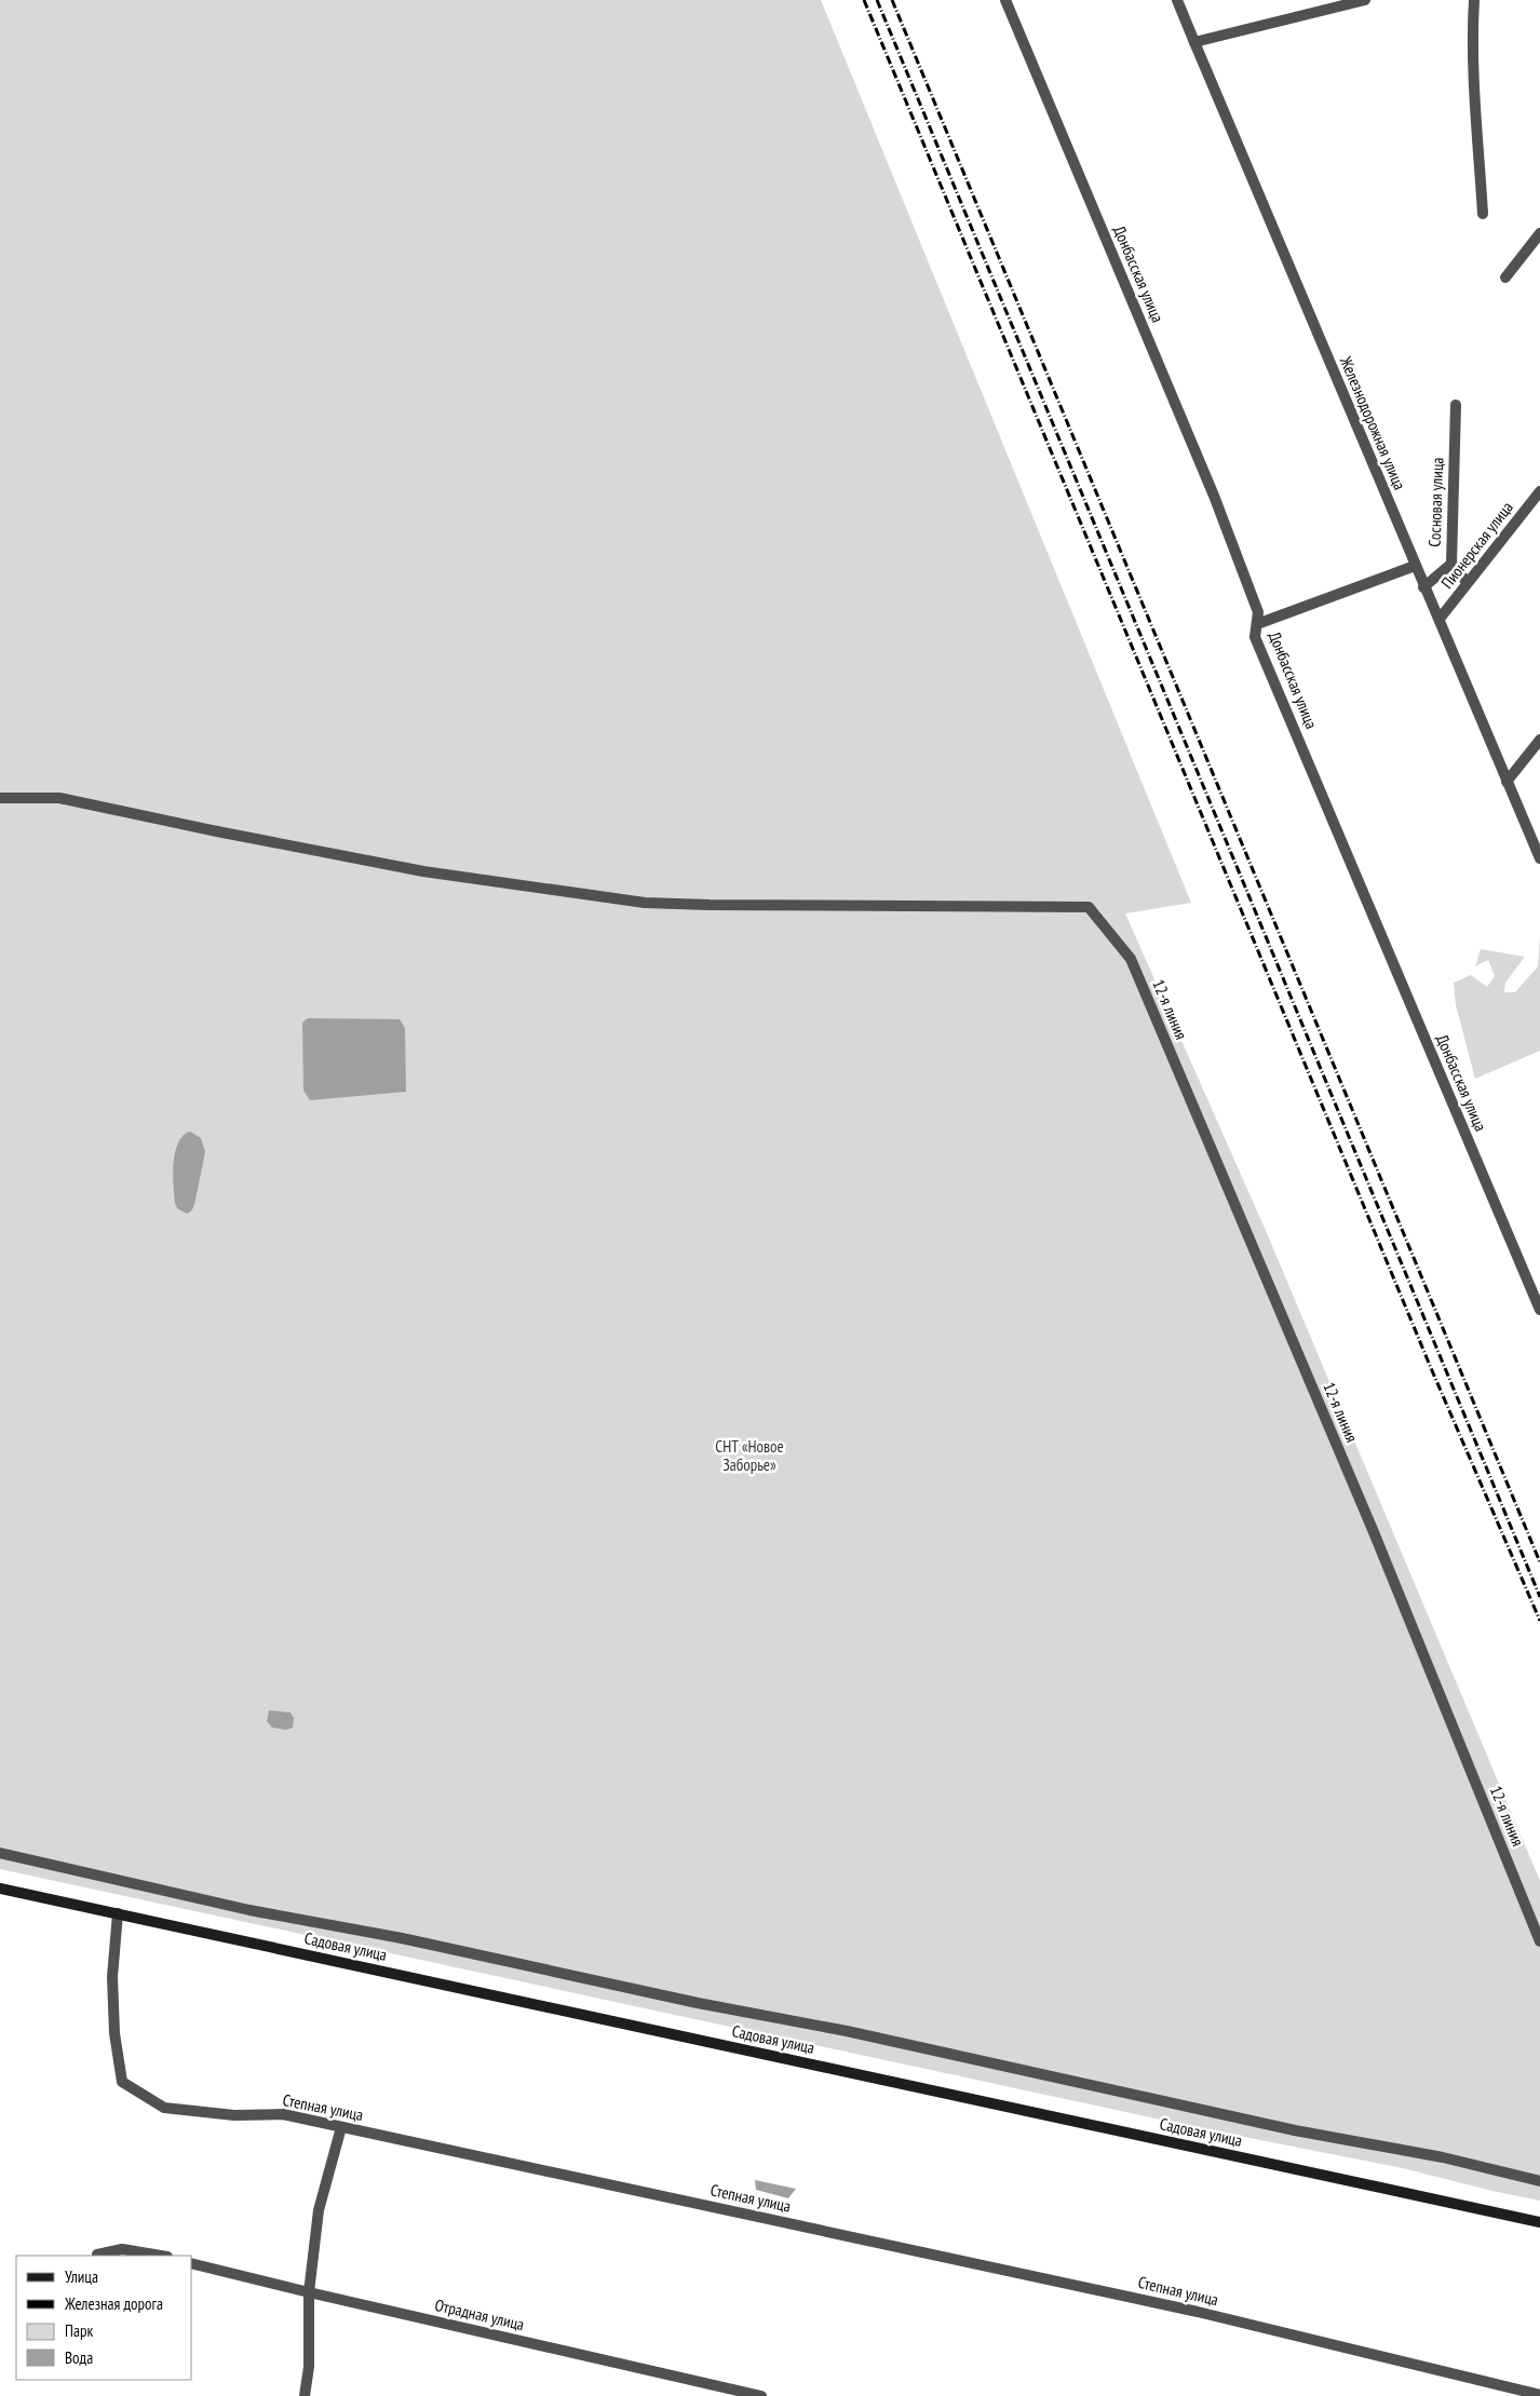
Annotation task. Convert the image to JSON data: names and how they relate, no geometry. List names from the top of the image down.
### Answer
{
  "streets": {
    "main road": ["Садовая улица"],
    "street": [
      "Донбасская улица",
      "Железнодорожная улица",
      "Сосновая улица",
      "Пионерская улица",
      "12-я линия",
      "Степная улица",
      "Отрадная улица"
    ]
  },
  "crossings": [
    ["Железнодорожная улица", "Сосновая улица"],
    ["Железнодорожная улица", "Пионерская улица"],
    ["Садовая улица", "Степная улица"]
  ],
  "parks": ["СНТ «Новое Заборье»"],
  "legend": [
    "Улица",
    "Железная дорога",
    "Парк",
    "Вода"
  ]
}
